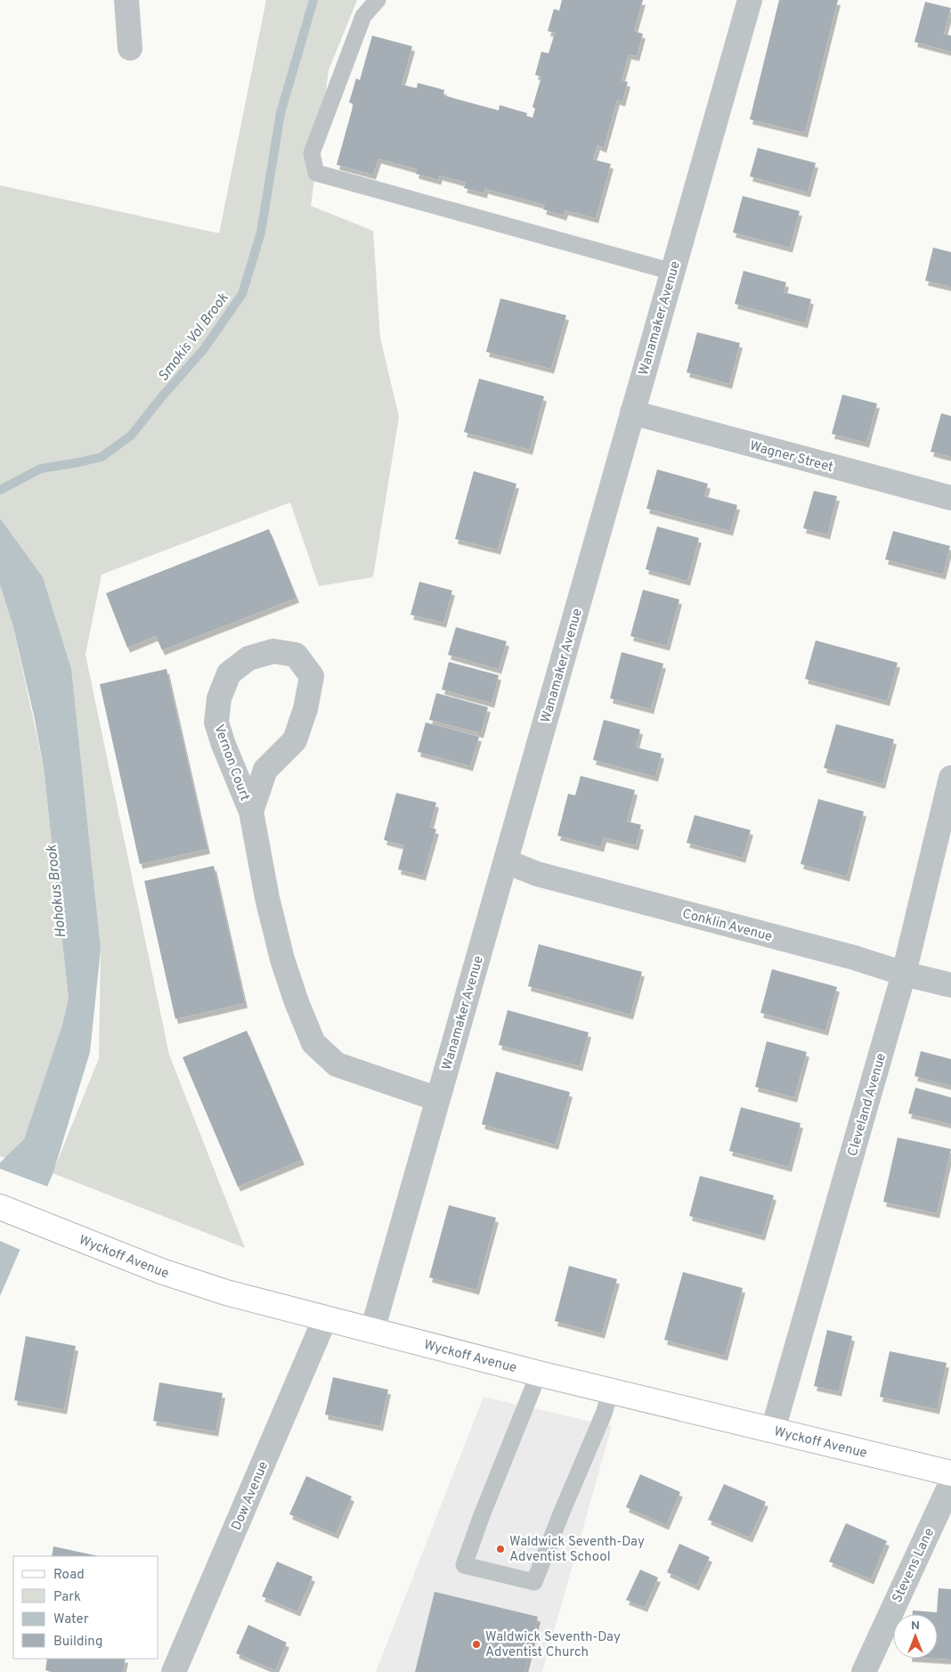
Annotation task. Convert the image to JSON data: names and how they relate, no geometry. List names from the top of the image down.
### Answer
{
  "streets": {
    "main road": ["Wyckoff Avenue"],
    "street": [
      "Wanamaker Avenue",
      "Wagner Street",
      "Vernon Court",
      "Conklin Avenue",
      "Cleveland Avenue",
      "Dow Avenue",
      "Stevens Lane"
    ]
  },
  "crossings": [
    ["Wanamaker Avenue", "Wagner Street"],
    ["Wanamaker Avenue", "Vernon Court"],
    ["Wanamaker Avenue", "Conklin Avenue"],
    ["Wanamaker Avenue", "Wyckoff Avenue"],
    ["Conklin Avenue", "Cleveland Avenue"],
    ["Cleveland Avenue", "Wyckoff Avenue"],
    ["Wyckoff Avenue", "Dow Avenue"]
  ],
  "water": ["Smokis Vol Brook", "Hohokus Brook"],
  "places": ["Waldwick Seventh-Day Adventist School", "Waldwick Seventh-Day Adventist Church"],
  "legend": [
    "Road",
    "Park",
    "Water",
    "Building"
  ],
  "north": "top"
}
